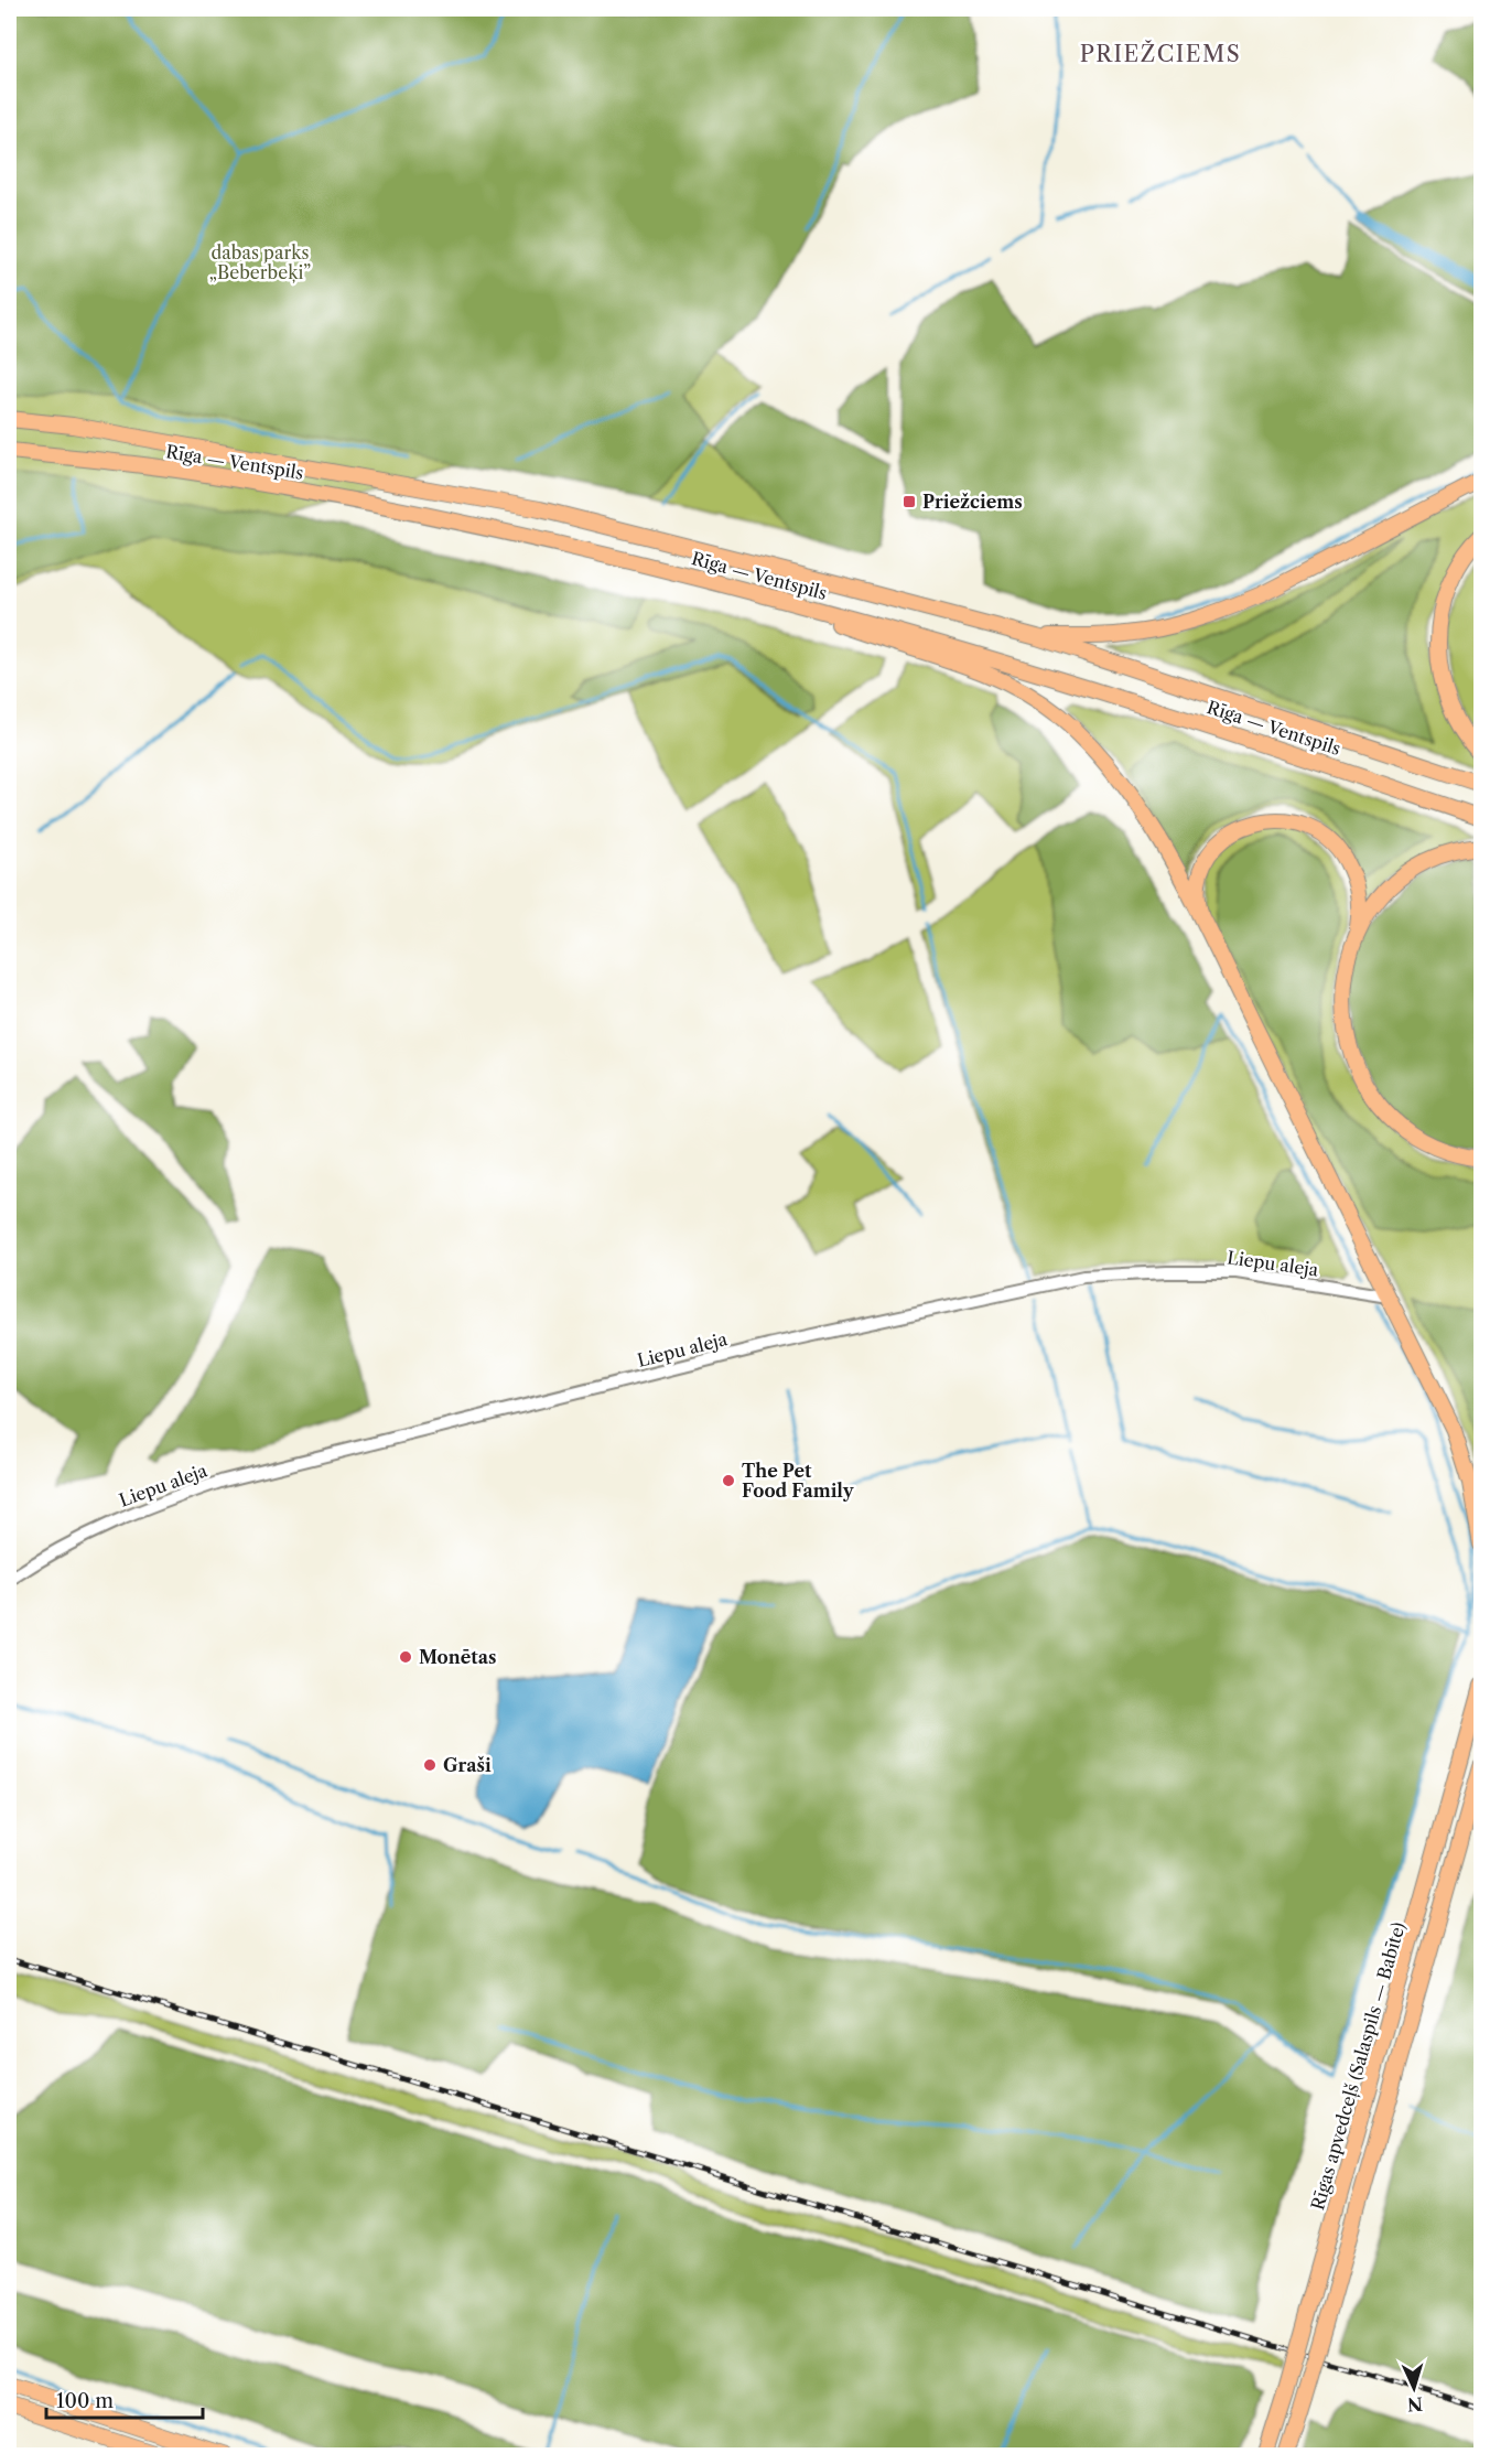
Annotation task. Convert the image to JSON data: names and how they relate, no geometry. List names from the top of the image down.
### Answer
{
  "streets": {
    "highway": ["Rīga — Ventspils", "Rīgas apvedceļš (Salaspils — Babīte)"],
    "street": ["Liepu aleja"]
  },
  "districts": ["PRIEŽCIEMS"],
  "parks": ["dabas parks „Beberbeķi”"],
  "places": {
    "transit": ["Priežciems"],
    "other": ["The Pet Food Family", "Monētas", "Graši"]
  },
  "scale_bar": "100 m",
  "north": "bottom"
}
